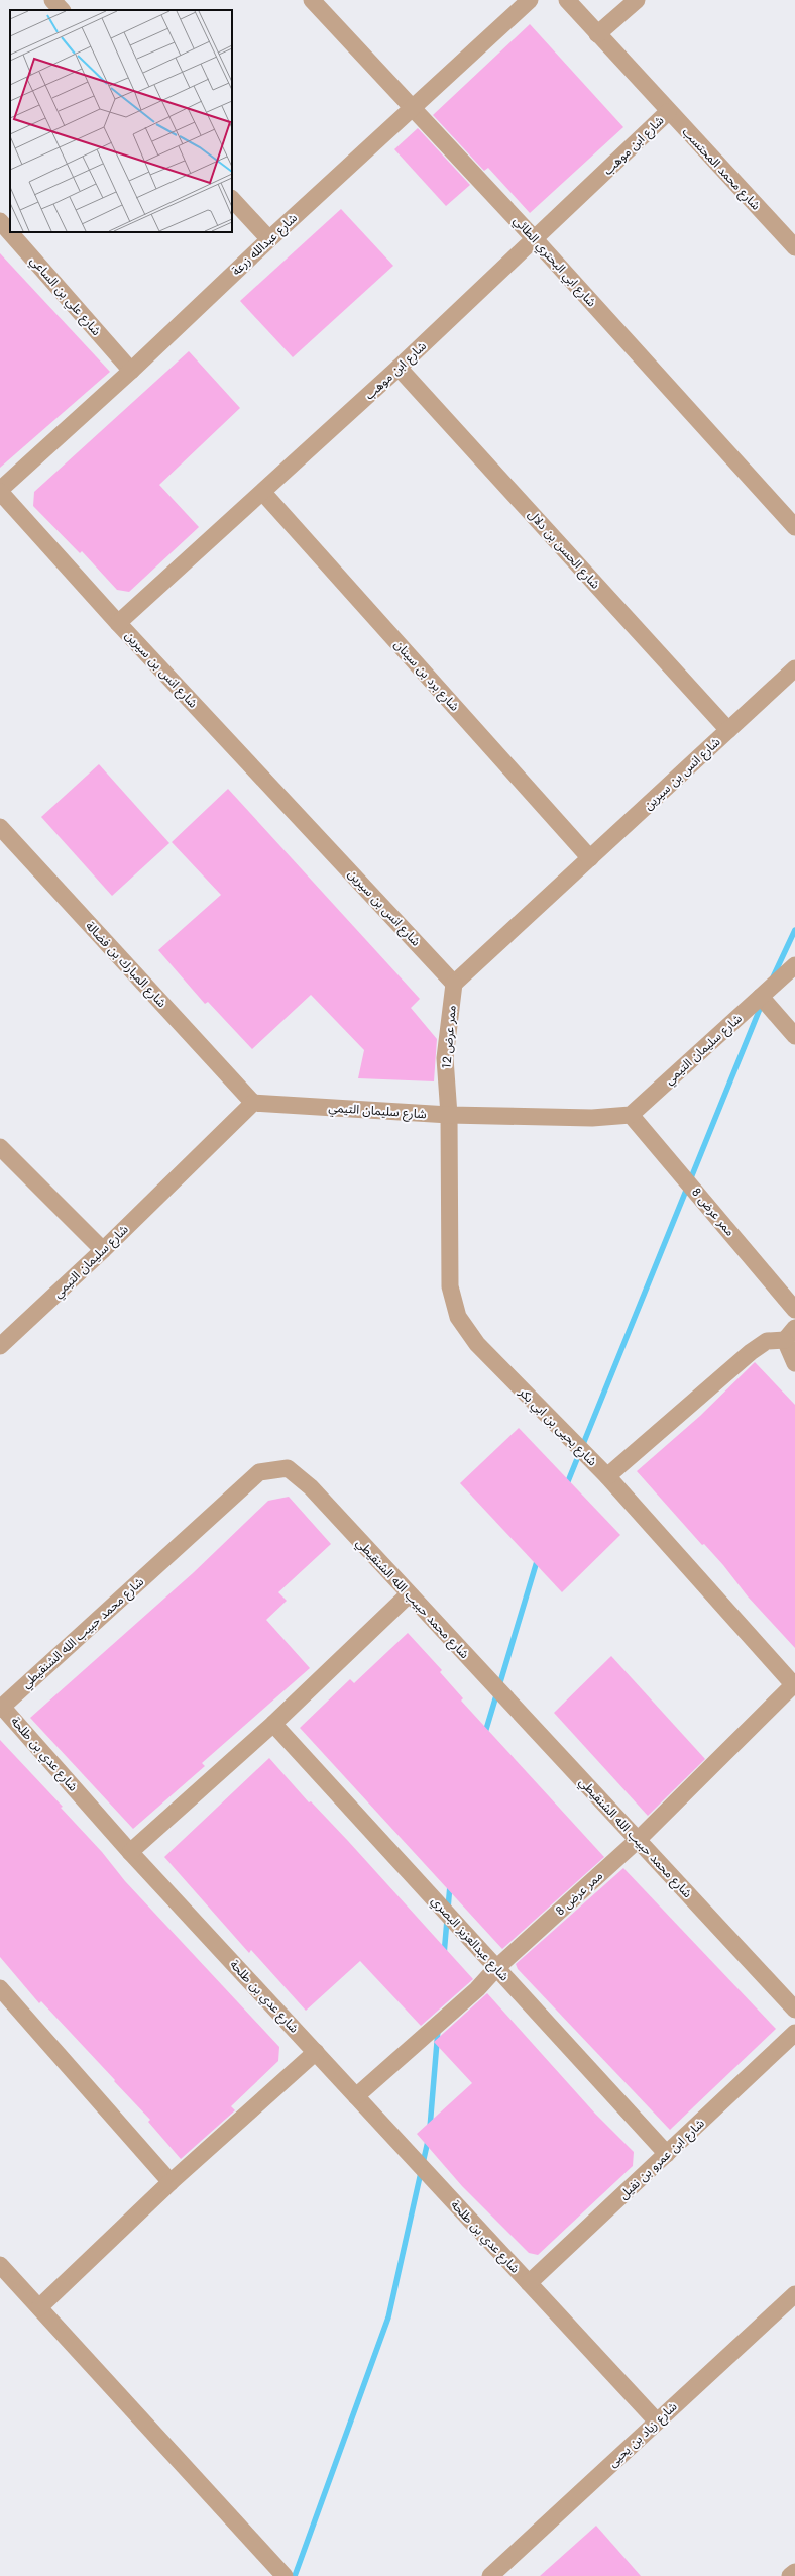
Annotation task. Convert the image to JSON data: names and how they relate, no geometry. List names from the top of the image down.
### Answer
{
  "streets": {
    "street": [
      "شارع ابن موهب",
      "شارع محمد المحتسب",
      "شارع عبدالله زرعة",
      "شارع ابي البحتري الطائي",
      "شارع علي بن الساعي",
      "شارع الحسن بن دلال",
      "شارع انس بن سيرين",
      "شارع برد بن سينان",
      "شارع المبارك بن فضالة",
      "ممر عرض 12",
      "شارع سليمان التيمي",
      "ممر عرض 8",
      "شارع يحيى بن ابي بكر",
      "شارع محمد حبيب الله الشنقيطي",
      "شارع عدي بن طلحة",
      "شارع عبدالعزيز البصري",
      "شارع ابن عمرو بن نفيل",
      "شارع زياد بن يحيى"
    ]
  },
  "crossings": [
    ["شارع ابن موهب", "شارع محمد المحتسب"],
    ["شارع ابن موهب", "شارع ابي البحتري الطائي"],
    ["شارع ابن موهب", "شارع الحسن بن دلال"],
    ["شارع ابن موهب", "شارع انس بن سيرين"],
    ["شارع ابن موهب", "شارع برد بن سينان"],
    ["شارع عبدالله زرعة", "شارع ابي البحتري الطائي"],
    ["شارع عبدالله زرعة", "شارع علي بن الساعي"],
    ["شارع عبدالله زرعة", "شارع انس بن سيرين"],
    ["شارع الحسن بن دلال", "شارع انس بن سيرين"],
    ["شارع انس بن سيرين", "شارع برد بن سينان"],
    ["شارع انس بن سيرين", "ممر عرض 12"],
    ["شارع المبارك بن فضالة", "شارع سليمان التيمي"],
    ["ممر عرض 12", "شارع سليمان التيمي"],
    ["ممر عرض 12", "شارع يحيى بن ابي بكر"],
    ["شارع سليمان التيمي", "ممر عرض 8"],
    ["شارع سليمان التيمي", "شارع يحيى بن ابي بكر"],
    ["ممر عرض 8", "شارع يحيى بن ابي بكر"],
    ["ممر عرض 8", "شارع محمد حبيب الله الشنقيطي"],
    ["ممر عرض 8", "شارع عدي بن طلحة"],
    ["ممر عرض 8", "شارع عبدالعزيز البصري"],
    ["شارع محمد حبيب الله الشنقيطي", "شارع عدي بن طلحة"],
    ["شارع عدي بن طلحة", "شارع ابن عمرو بن نفيل"],
    ["شارع عدي بن طلحة", "شارع زياد بن يحيى"],
    ["شارع عبدالعزيز البصري", "شارع ابن عمرو بن نفيل"]
  ]
}
